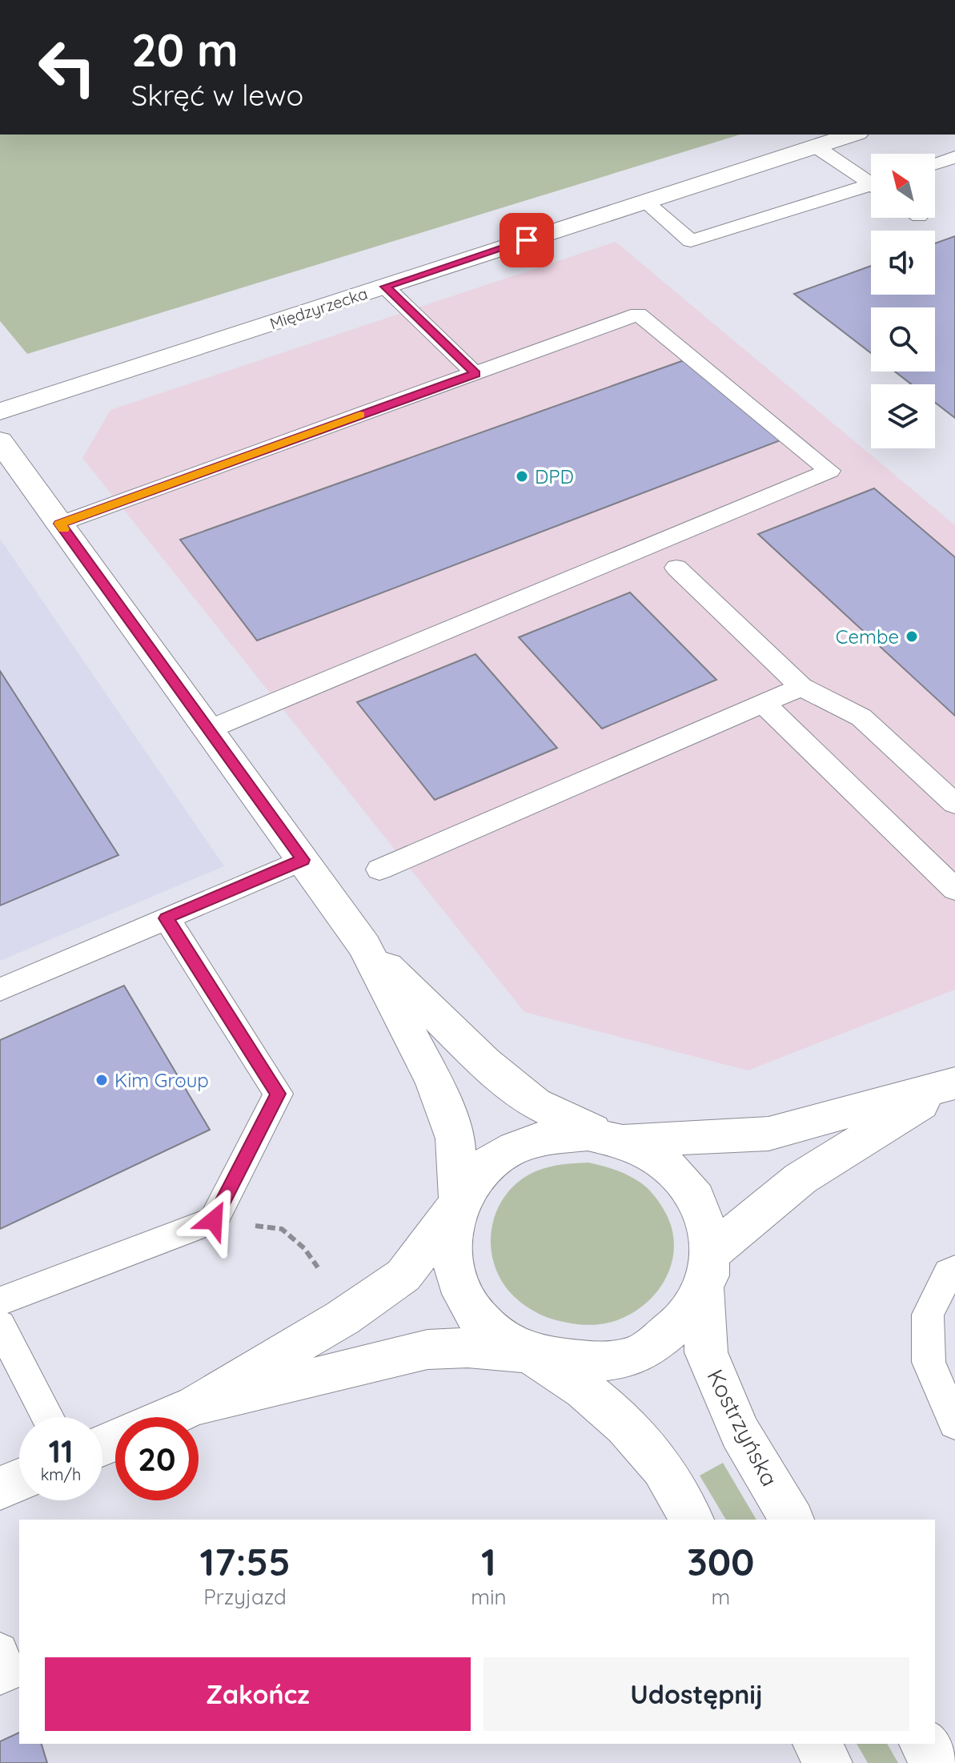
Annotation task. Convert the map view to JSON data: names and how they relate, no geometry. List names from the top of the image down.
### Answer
{
  "streets": {
    "street": ["Międzyrzecka", "Kostrzyńska"]
  },
  "places": ["DPD", "Cembe", "Kim Group"],
  "north": "top left",
  "page": {
    "turn": ["20 m", "Skręć w lewo"],
    "speed": "11 km/h",
    "limit": "20",
    "eta": [
      "17:55",
      "Przyjazd",
      "1",
      "min",
      "300",
      "m"
    ],
    "buttons": ["Zakończ", "Udostępnij"]
  }
}
